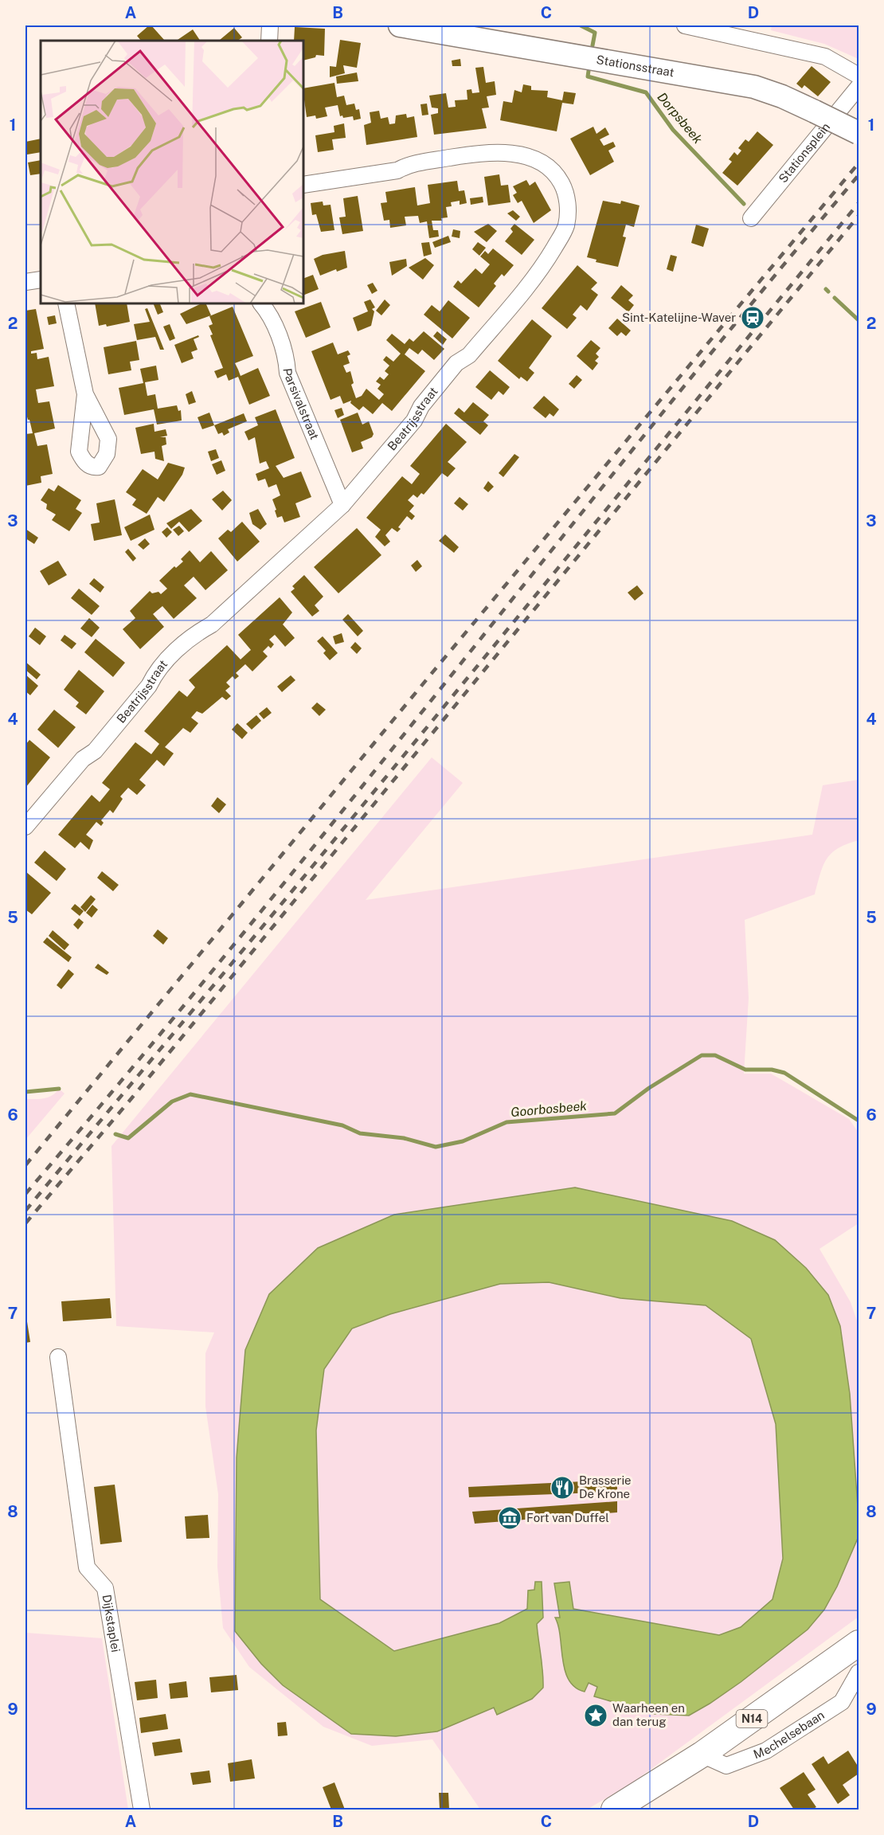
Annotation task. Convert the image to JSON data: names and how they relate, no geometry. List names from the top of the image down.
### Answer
{
  "streets": {
    "main road": ["N14"],
    "street": [
      "Stationsstraat",
      "Stationsplein",
      "Parsivalstraat",
      "Beatrijsstraat",
      "Dijkstaplei",
      "Mechelsebaan"
    ]
  },
  "crossings": [
    ["Parsivalstraat", "Beatrijsstraat"],
    ["N14", "Mechelsebaan"]
  ],
  "water": ["Dorpsbeek", "Goorbosbeek"],
  "places": {
    "station": ["Sint-Katelijne-Waver"],
    "restaurant": ["Brasserie De Krone"],
    "museum": ["Fort van Duffel"],
    "place": ["Waarheen en dan terug"]
  },
  "grid": {
    "columns": [
      "A",
      "B",
      "C",
      "D"
    ],
    "rows": [
      "1",
      "2",
      "3",
      "4",
      "5",
      "6",
      "7",
      "8",
      "9"
    ]
  }
}
